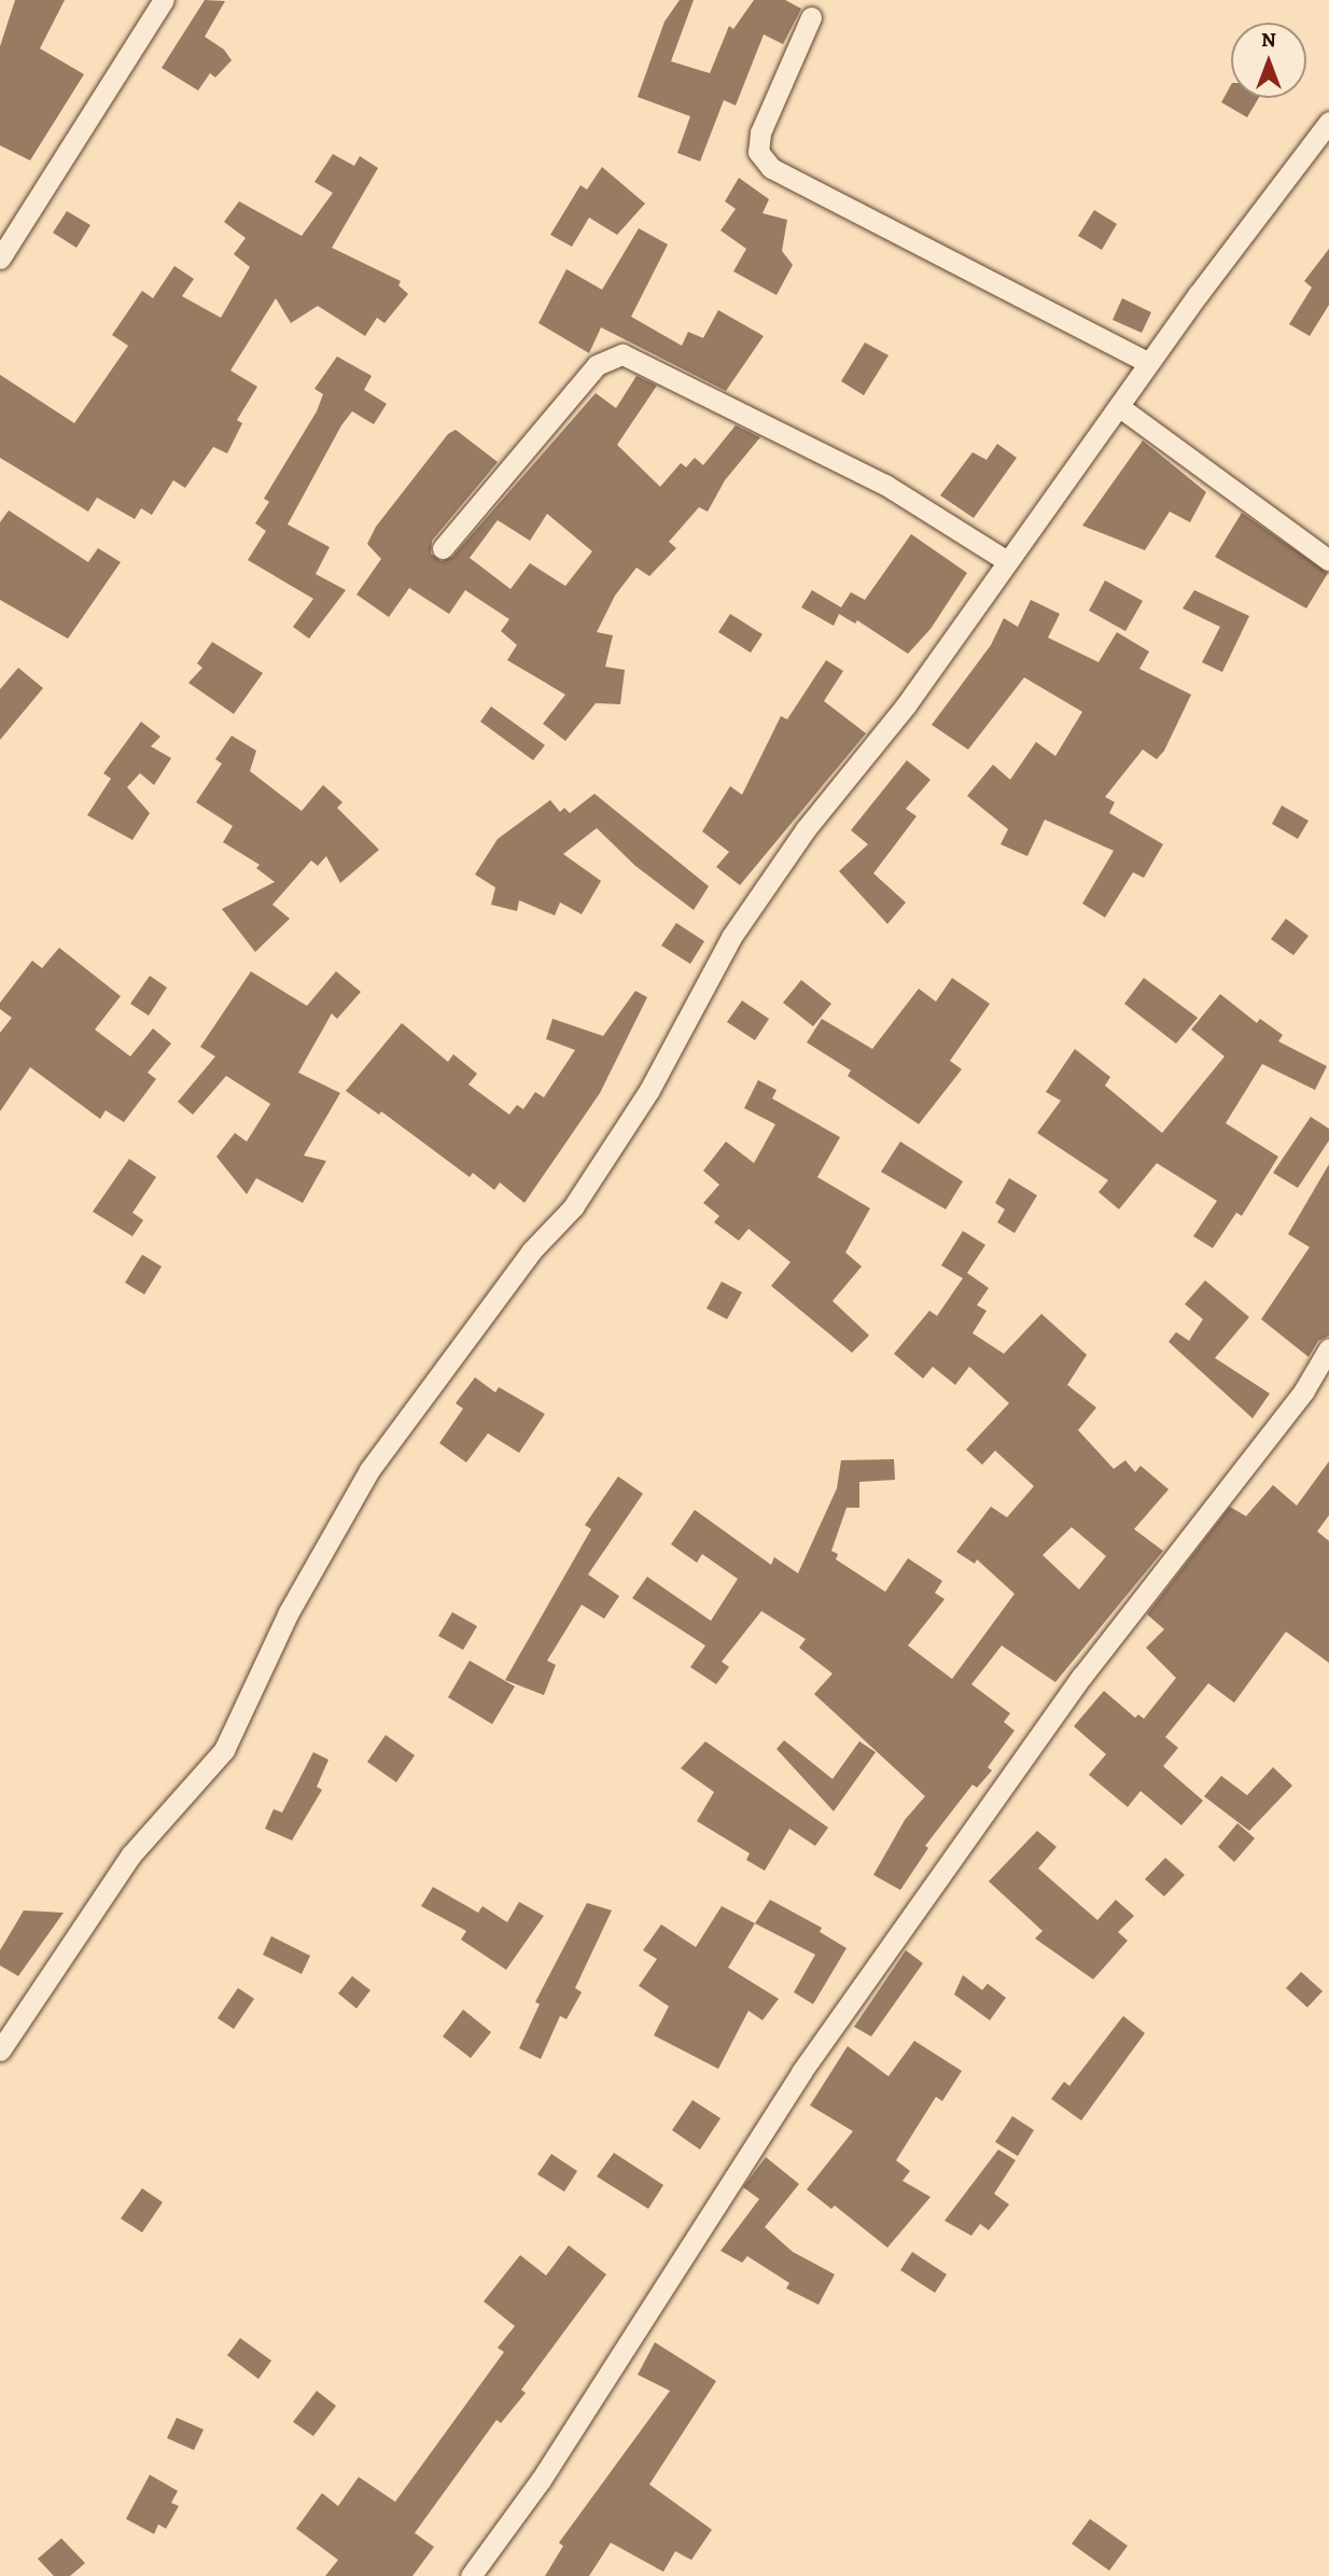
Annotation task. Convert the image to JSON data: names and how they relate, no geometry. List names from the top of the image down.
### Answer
{
  "north": "top"
}
